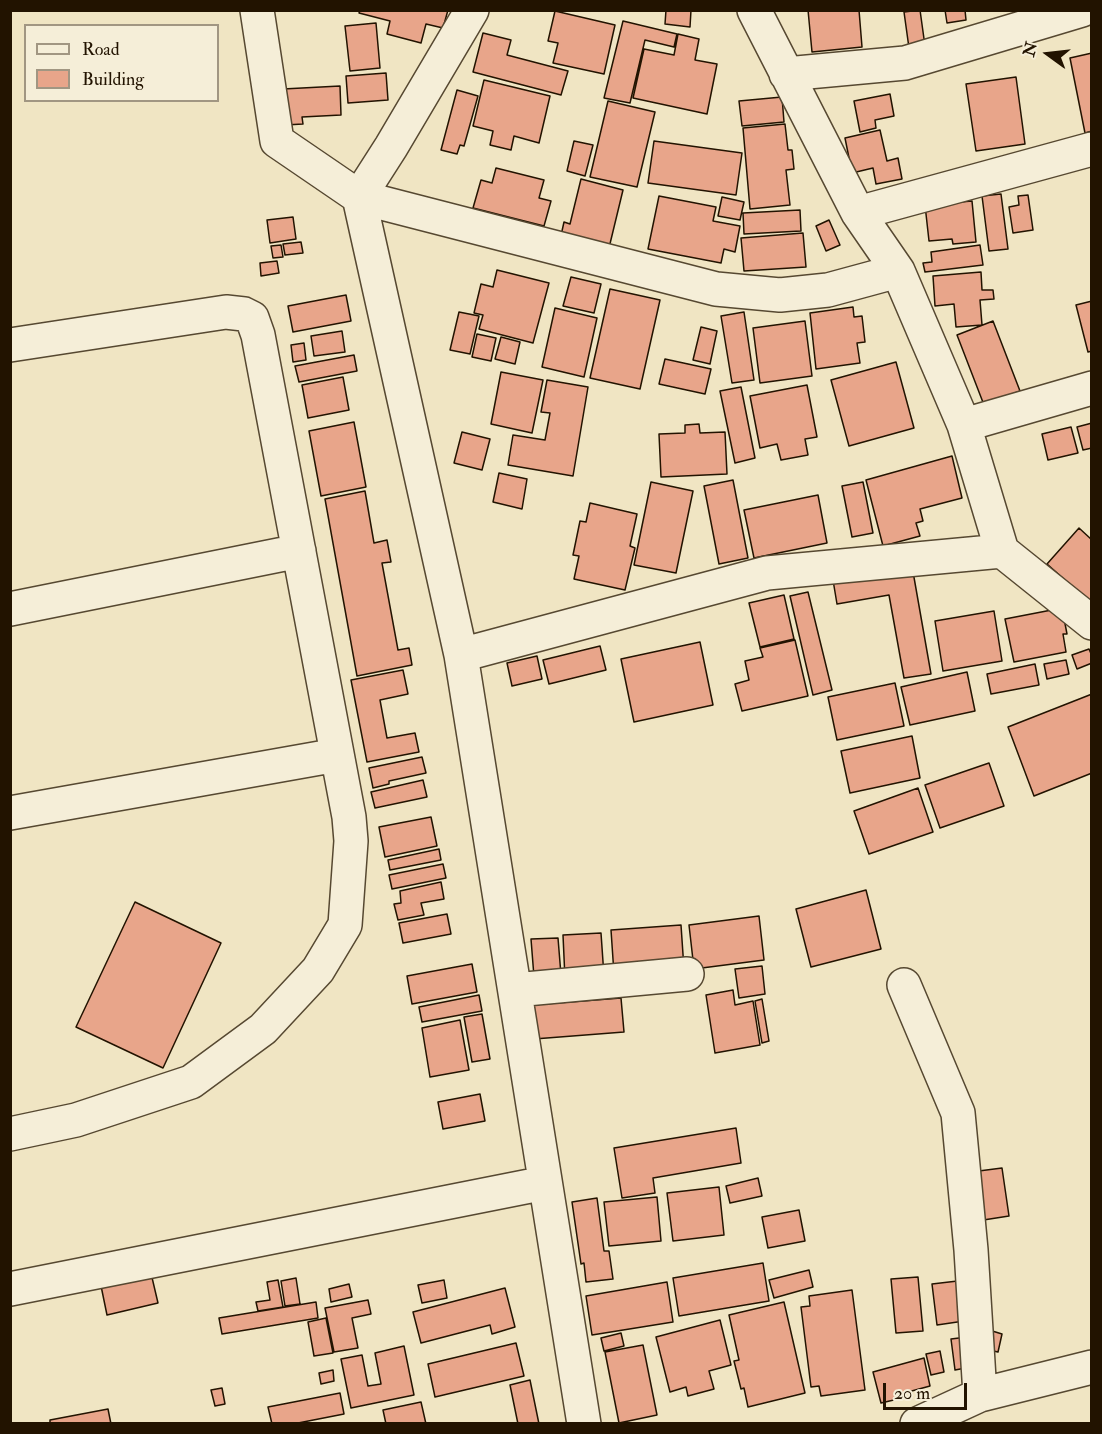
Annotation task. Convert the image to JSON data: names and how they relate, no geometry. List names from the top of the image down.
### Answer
{
  "legend": ["Road", "Building"],
  "scale_bar": "20 m",
  "north": "left"
}
